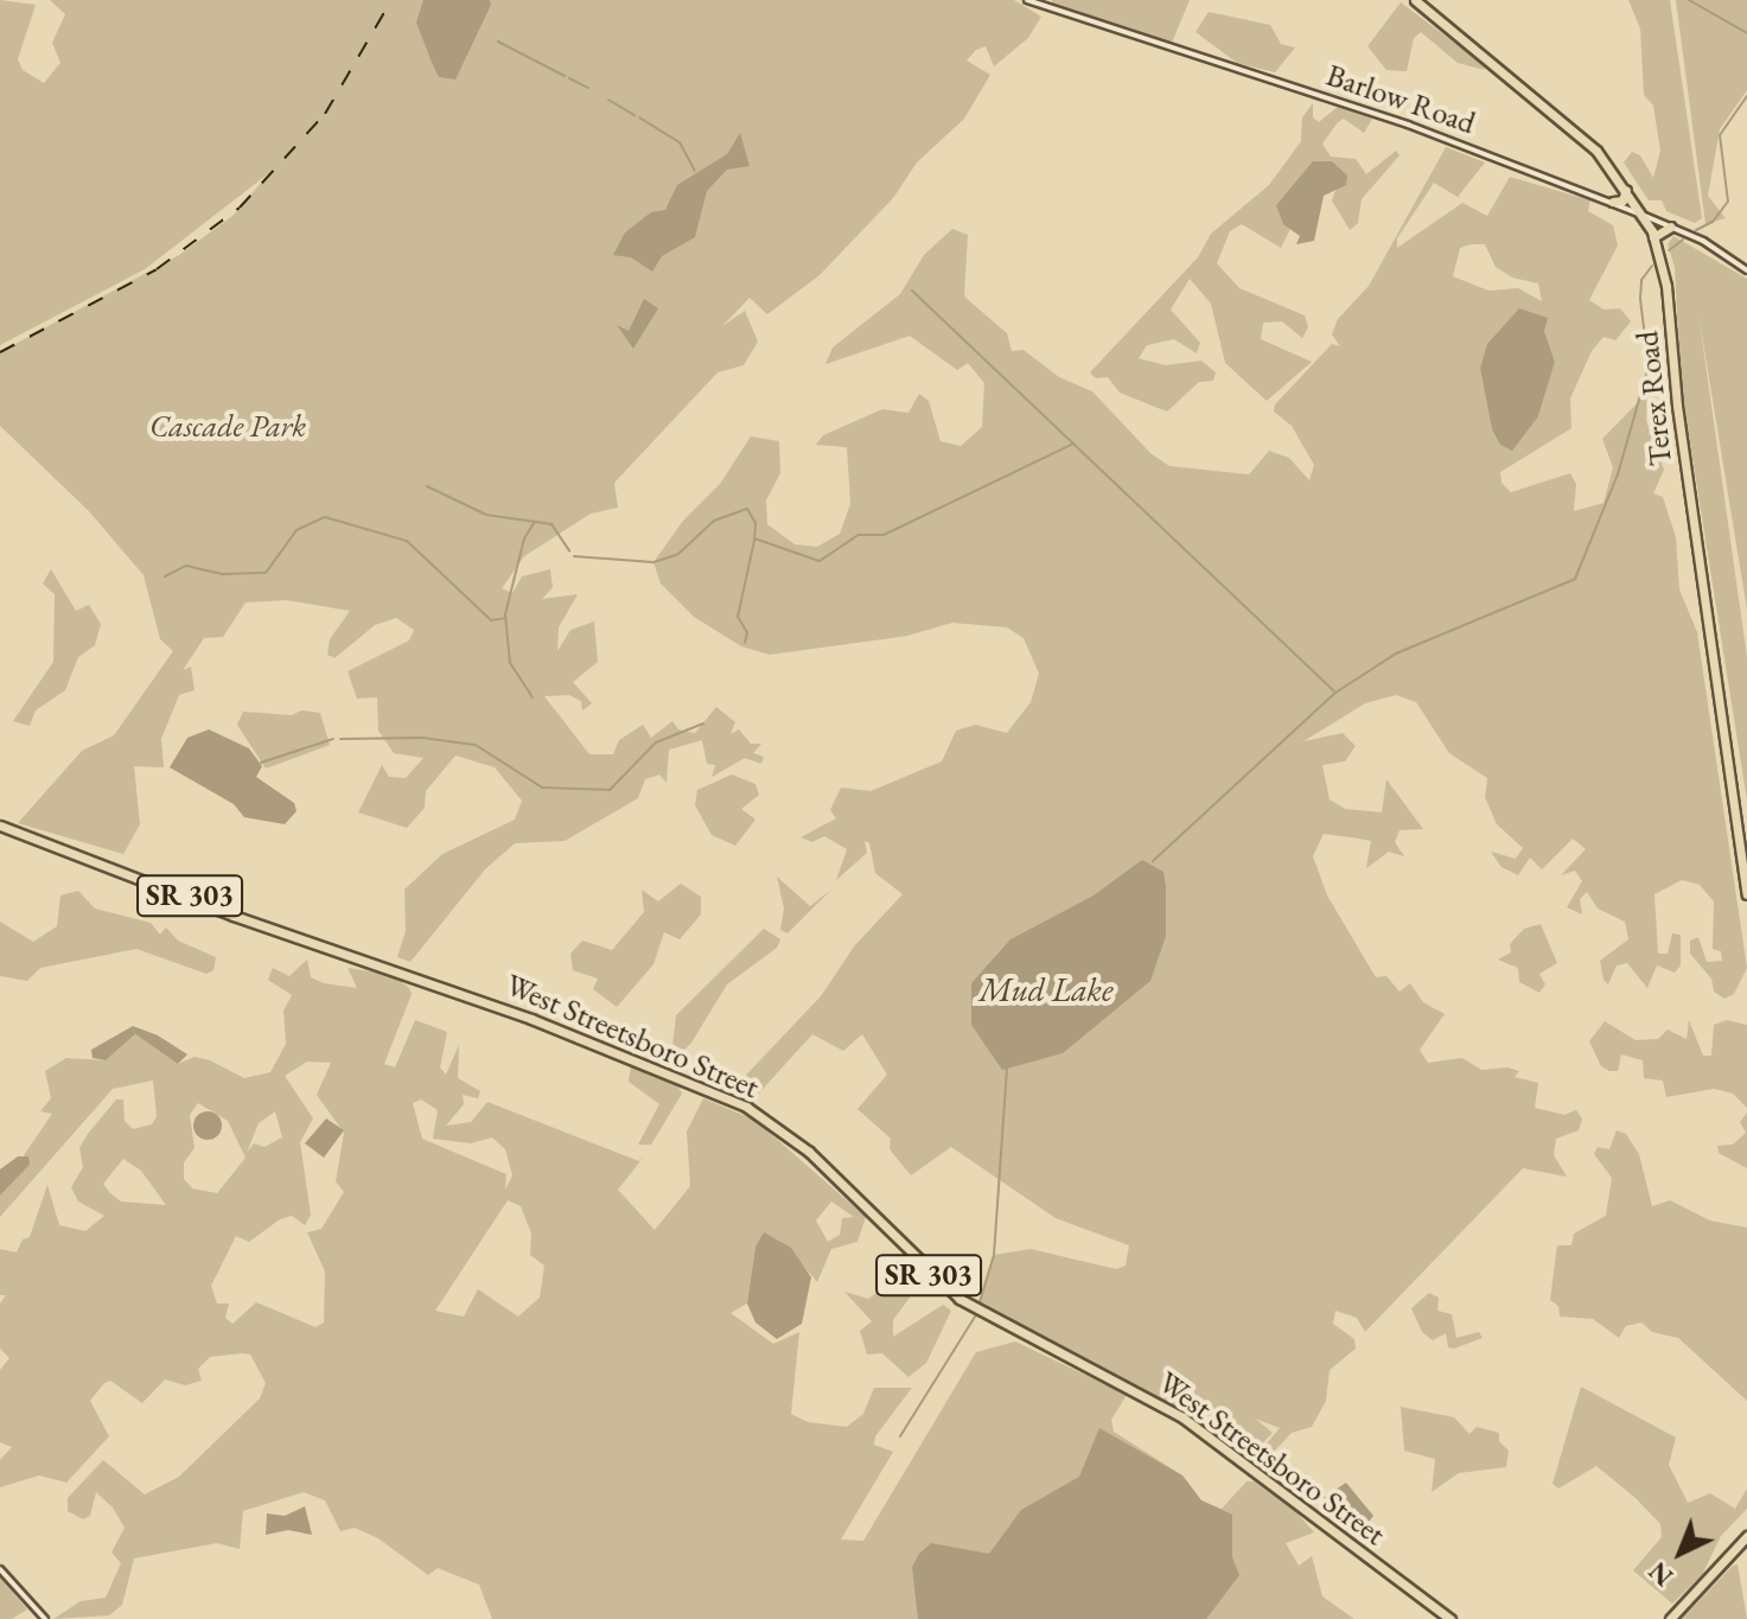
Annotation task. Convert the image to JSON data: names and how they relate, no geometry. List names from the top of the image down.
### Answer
{
  "streets": {
    "main road": ["Terex Road", "SR 303", "West Streetsboro Street"],
    "street": ["Barlow Road"]
  },
  "crossings": [
    ["Barlow Road", "Terex Road"]
  ],
  "water": ["Mud Lake"],
  "parks": ["Cascade Park"],
  "north": "bottom left"
}
